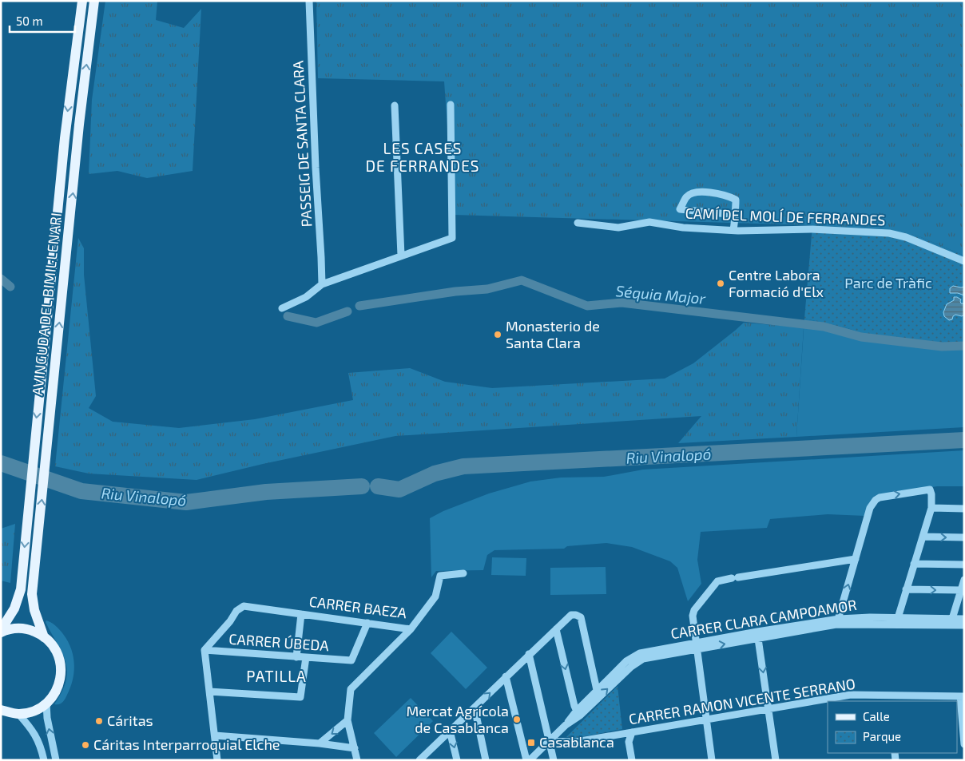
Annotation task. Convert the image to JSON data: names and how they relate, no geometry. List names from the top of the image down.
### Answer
{
  "streets": {
    "main road": ["AVINGUDA DEL BIMIL·LENARI"],
    "street": [
      "PASSEIG DE SANTA CLARA",
      "CAMÍ DEL MOLÍ DE FERRANDES",
      "CARRER BAEZA",
      "CARRER CLARA CAMPOAMOR",
      "CARRER ÚBEDA",
      "CARRER RAMON VICENTE SERRANO"
    ]
  },
  "crossings": [
    ["CARRER BAEZA", "CARRER ÚBEDA"]
  ],
  "districts": ["LES CASES DE FERRANDES", "PATILLA"],
  "water": ["Séquia Major", "Riu Vinalopó"],
  "parks": ["Parc de Tràfic"],
  "places": {
    "other": [
      "Centre Labora Formació d'Elx",
      "Monasterio de Santa Clara",
      "Mercat Agrícola de Casablanca",
      "Cáritas",
      "Cáritas Interparroquial Elche"
    ],
    "transit": ["Casablanca"]
  },
  "legend": ["Calle", "Parque"],
  "scale_bar": "50 m"
}
